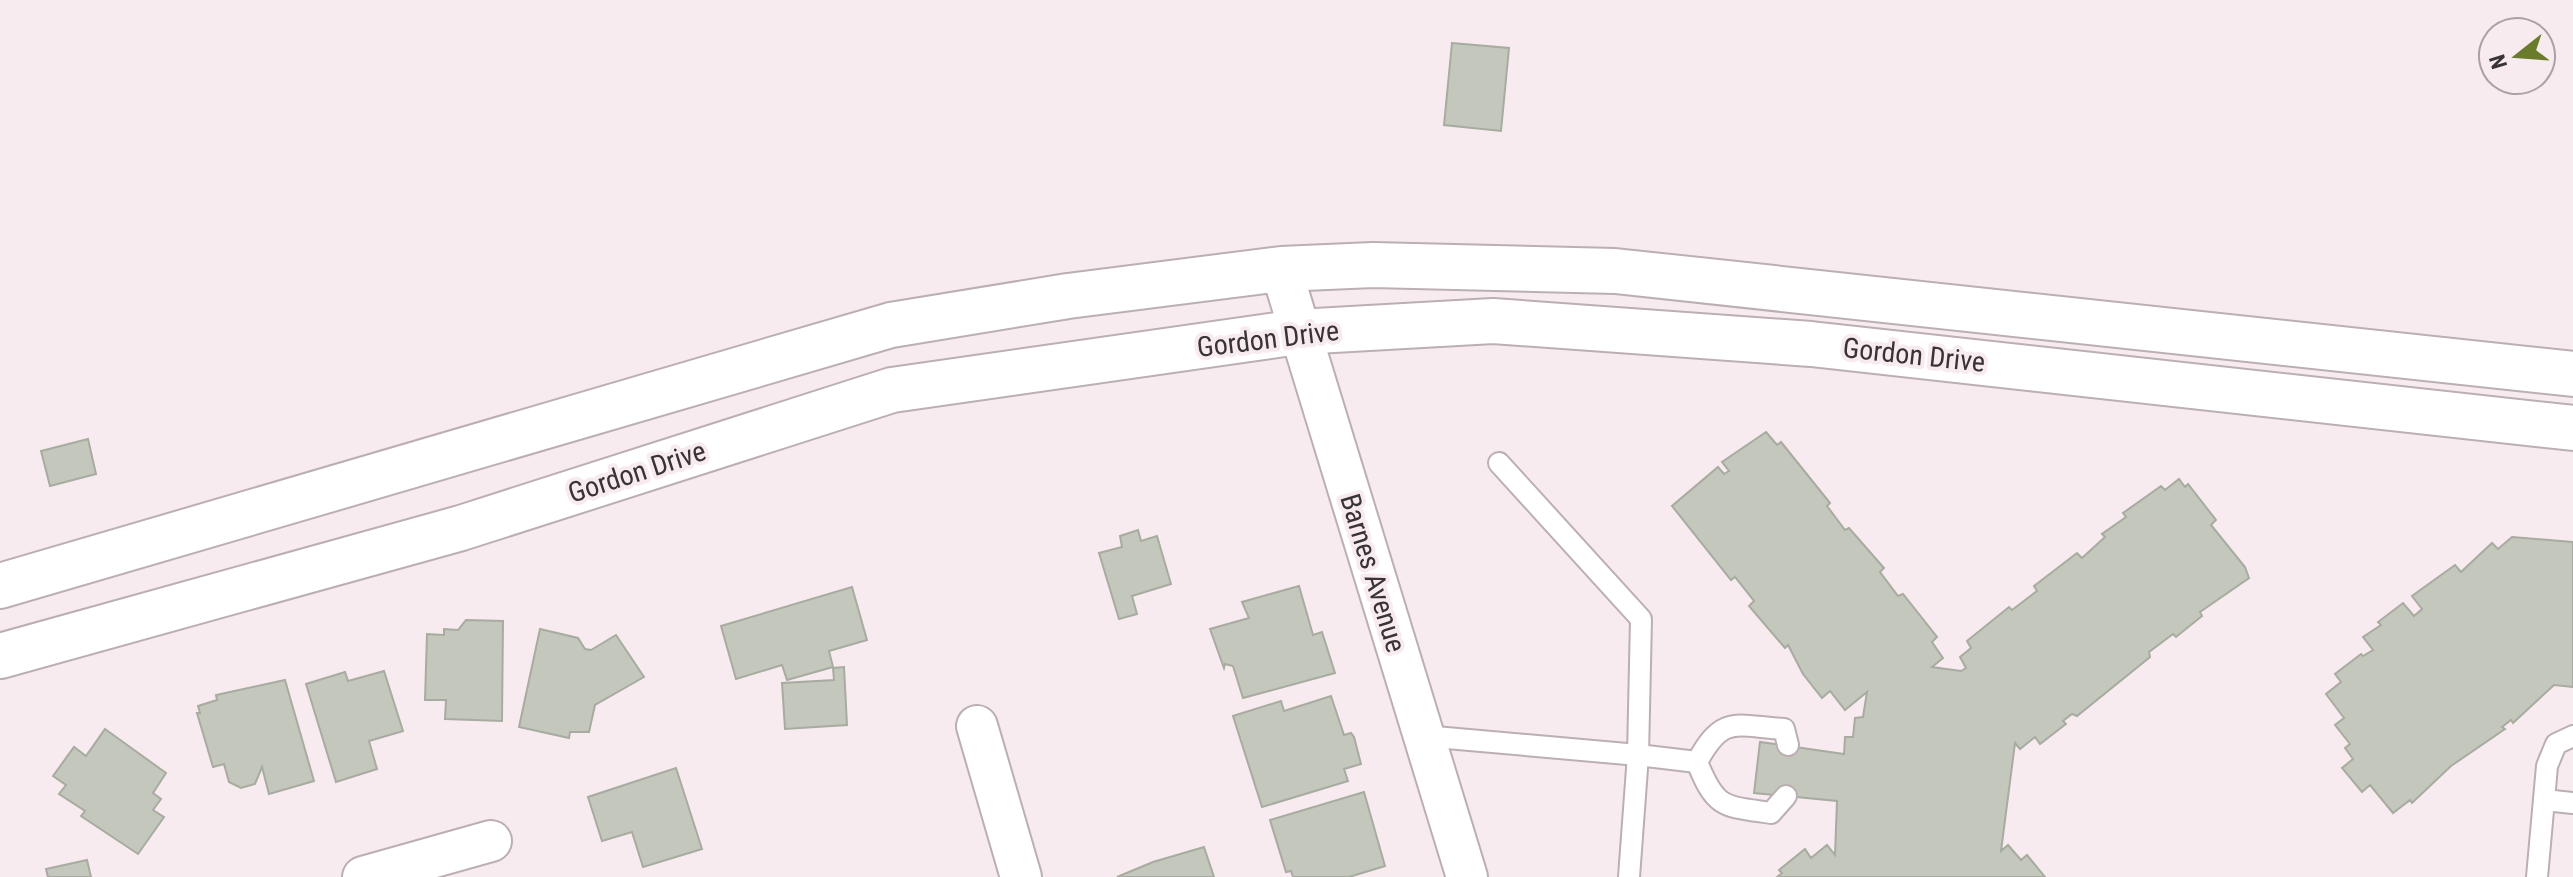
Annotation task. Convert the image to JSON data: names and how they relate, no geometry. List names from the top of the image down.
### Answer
{
  "streets": {
    "main road": ["Gordon Drive"],
    "street": ["Barnes Avenue"]
  },
  "crossings": [
    ["Gordon Drive", "Barnes Avenue"]
  ],
  "north": "left"
}
